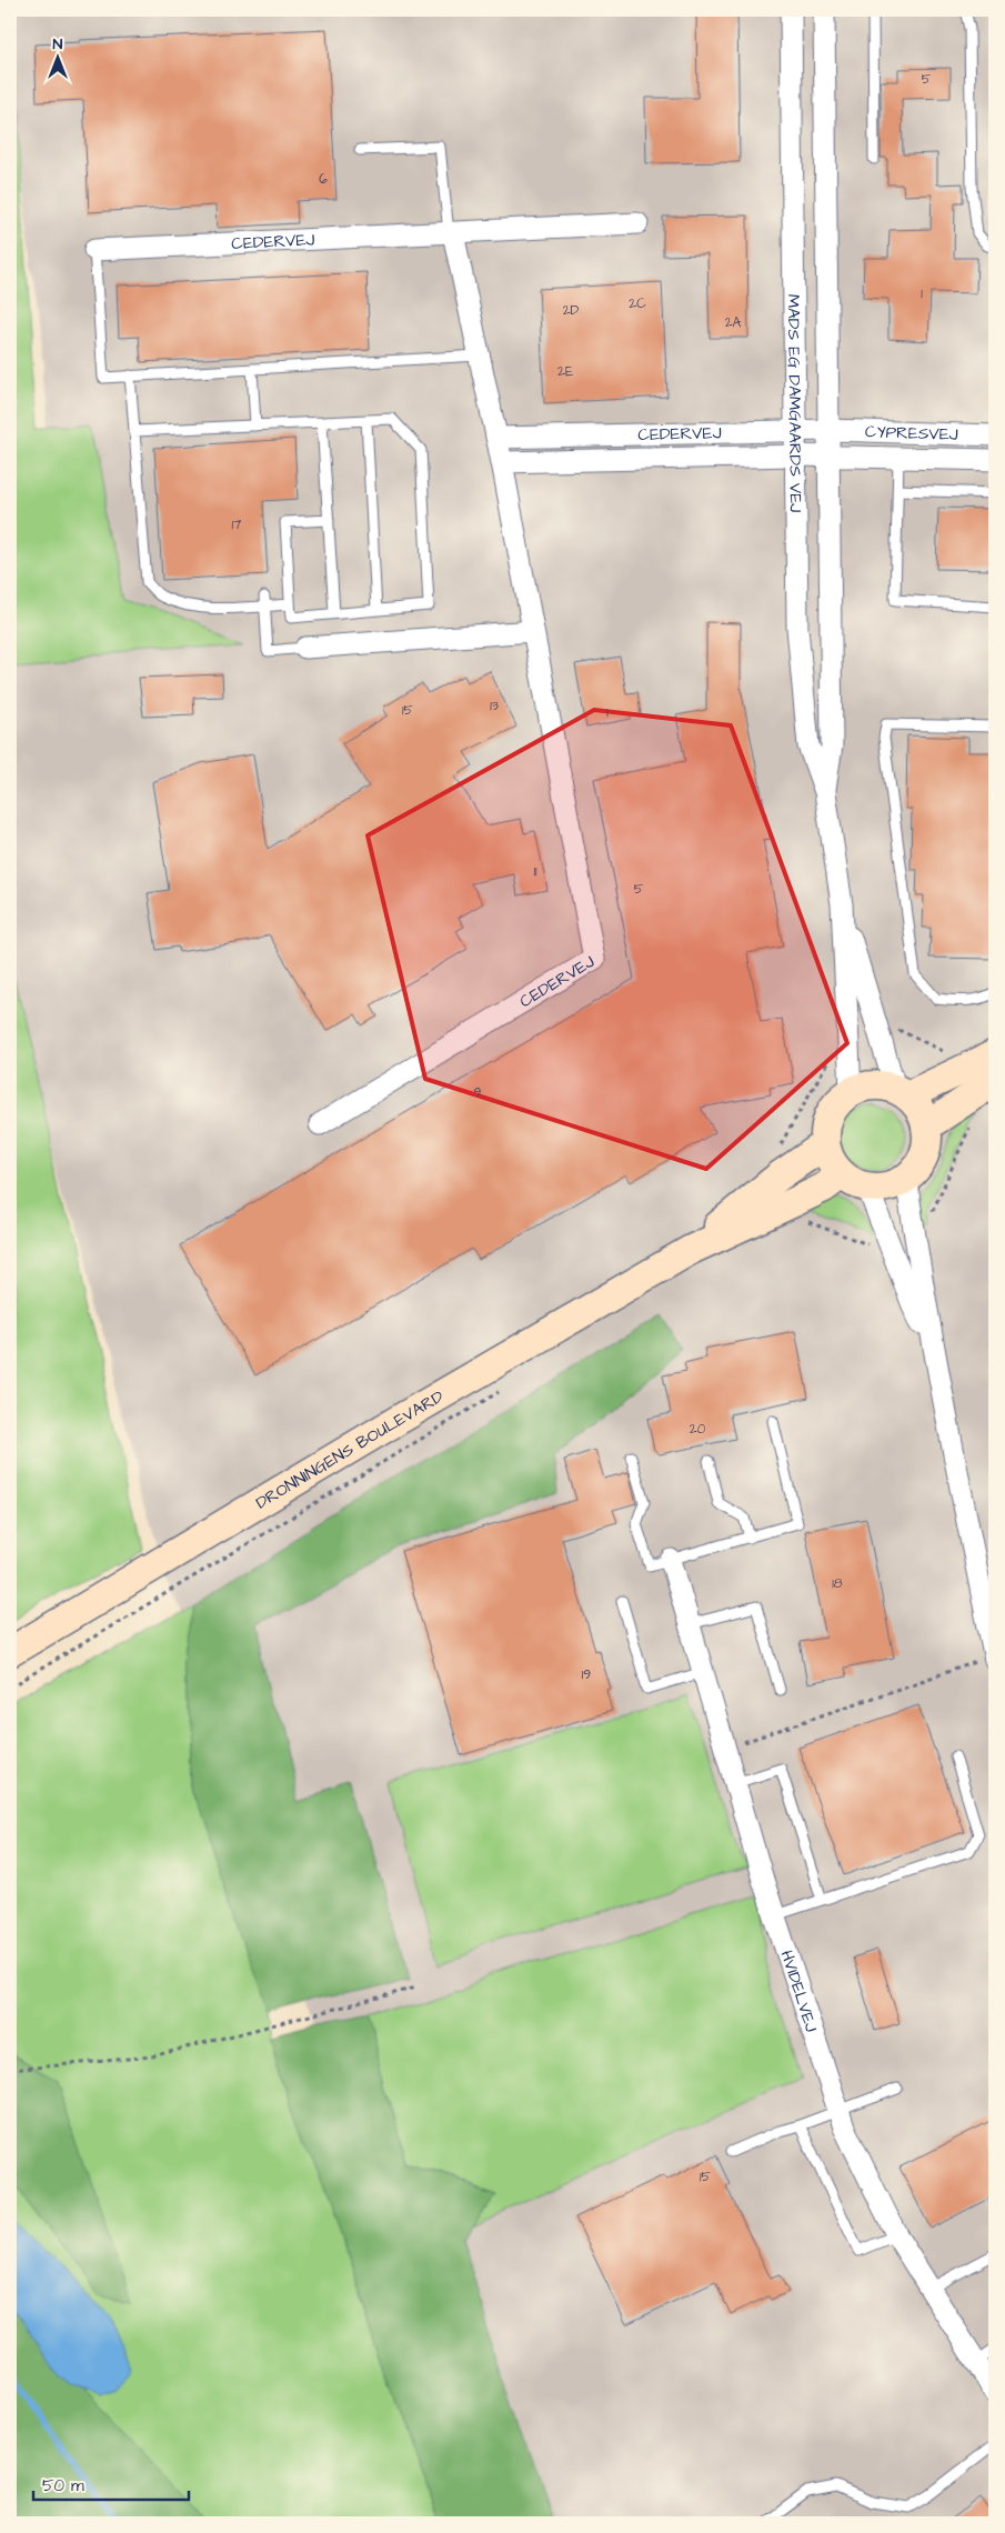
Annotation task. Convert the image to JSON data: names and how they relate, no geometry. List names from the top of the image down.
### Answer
{
  "streets": {
    "main road": ["DRONNINGENS BOULEVARD"],
    "street": [
      "CEDERVEJ",
      "MADS EG DAMGAARDS VEJ",
      "CYPRESVEJ",
      "HVIDELVEJ"
    ]
  },
  "crossings": [
    ["CEDERVEJ", "MADS EG DAMGAARDS VEJ"],
    ["CEDERVEJ", "CYPRESVEJ"],
    ["MADS EG DAMGAARDS VEJ", "CYPRESVEJ"],
    ["MADS EG DAMGAARDS VEJ", "DRONNINGENS BOULEVARD"]
  ],
  "house_numbers": [
    "5",
    "6",
    "1",
    "2C",
    "2D",
    "2A",
    "2E",
    "17",
    "13",
    "15",
    "1",
    "11",
    "5",
    "9",
    "20",
    "18",
    "19",
    "15"
  ],
  "scale_bar": "50 m",
  "north": "top"
}
